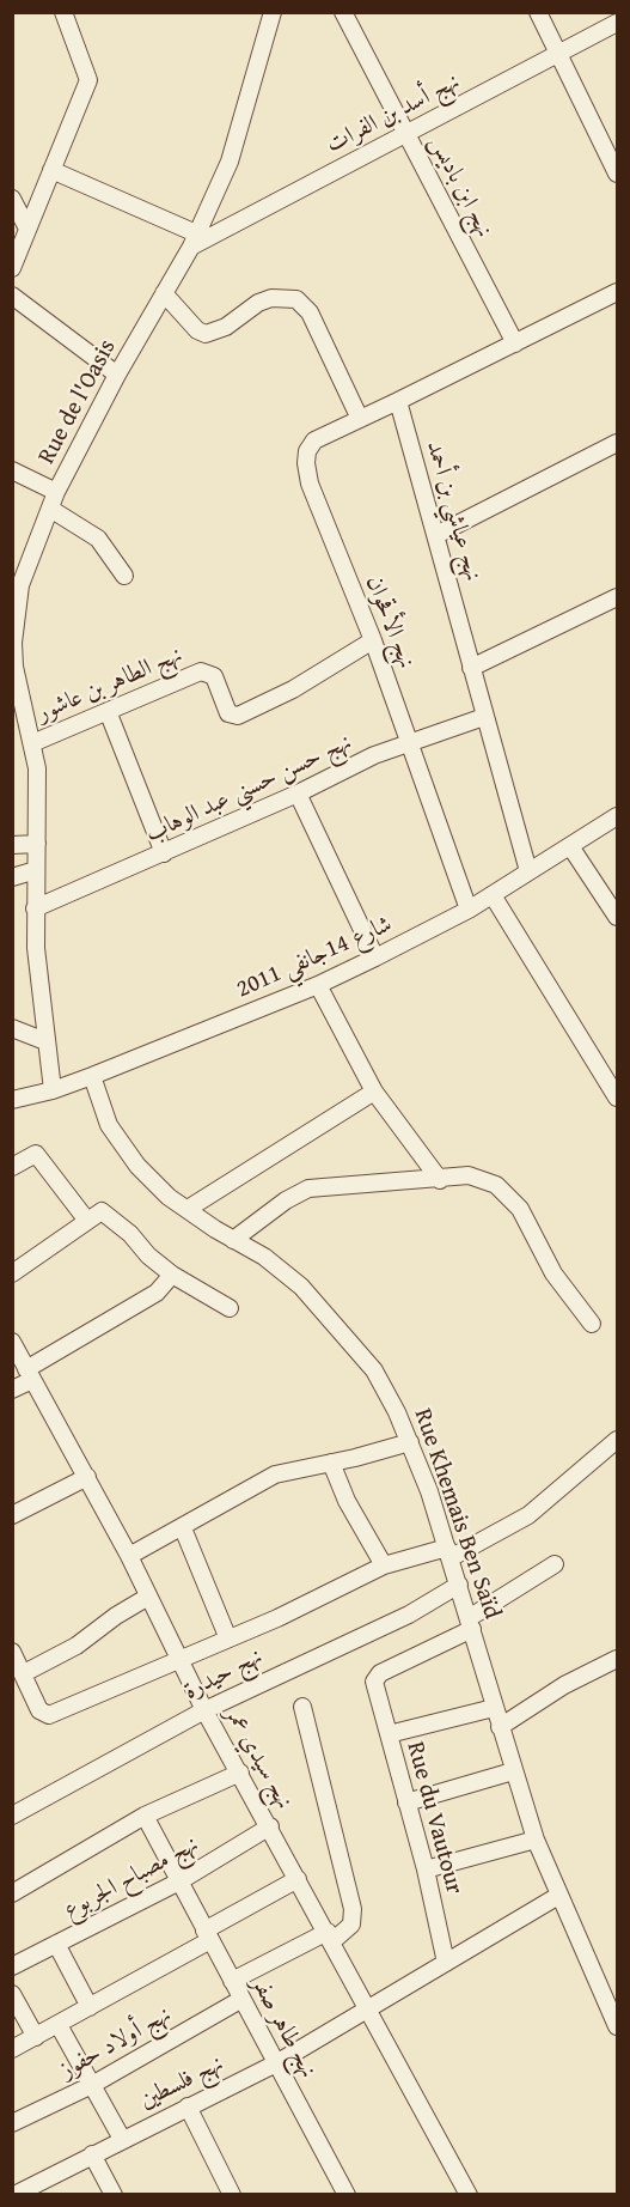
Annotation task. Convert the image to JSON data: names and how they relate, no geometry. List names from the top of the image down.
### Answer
{
  "streets": {
    "street": [
      "نهج أسد بن الفرات",
      "نهج ابن باديس",
      "Rue de l'Oasis",
      "نهج عياشي بن أحمد",
      "نهج الأقحوان",
      "نهج الطاهر بن عاشور",
      "نهج حسن حسني عبد الوهاب",
      "شارع 14جانفي 2011",
      "Rue Khemais Ben Saïd",
      "نهج حيدرة",
      "نهج سيدي عمر",
      "Rue du Vautour",
      "نهج مصباح الجربوع",
      "نهج طاهر صفر",
      "نهج أولاد حفوز",
      "نهج فلسطين"
    ]
  },
  "crossings": [
    ["نهج أسد بن الفرات", "نهج ابن باديس"],
    ["نهج أسد بن الفرات", "Rue de l'Oasis"],
    ["Rue de l'Oasis", "نهج الطاهر بن عاشور"],
    ["Rue de l'Oasis", "نهج حسن حسني عبد الوهاب"],
    ["Rue de l'Oasis", "شارع 14جانفي 2011"],
    ["نهج عياشي بن أحمد", "نهج الأقحوان"],
    ["نهج عياشي بن أحمد", "نهج حسن حسني عبد الوهاب"],
    ["نهج عياشي بن أحمد", "شارع 14جانفي 2011"],
    ["نهج الأقحوان", "نهج الطاهر بن عاشور"],
    ["نهج الأقحوان", "نهج حسن حسني عبد الوهاب"],
    ["نهج الأقحوان", "شارع 14جانفي 2011"],
    ["شارع 14جانفي 2011", "Rue Khemais Ben Saïd"],
    ["Rue Khemais Ben Saïd", "نهج حيدرة"],
    ["Rue Khemais Ben Saïd", "Rue du Vautour"],
    ["Rue Khemais Ben Saïd", "نهج فلسطين"],
    ["نهج حيدرة", "نهج سيدي عمر"],
    ["نهج سيدي عمر", "نهج مصباح الجربوع"],
    ["نهج سيدي عمر", "نهج فلسطين"],
    ["Rue du Vautour", "نهج فلسطين"],
    ["نهج مصباح الجربوع", "نهج طاهر صفر"],
    ["نهج طاهر صفر", "نهج أولاد حفوز"],
    ["نهج طاهر صفر", "نهج فلسطين"]
  ]
}
